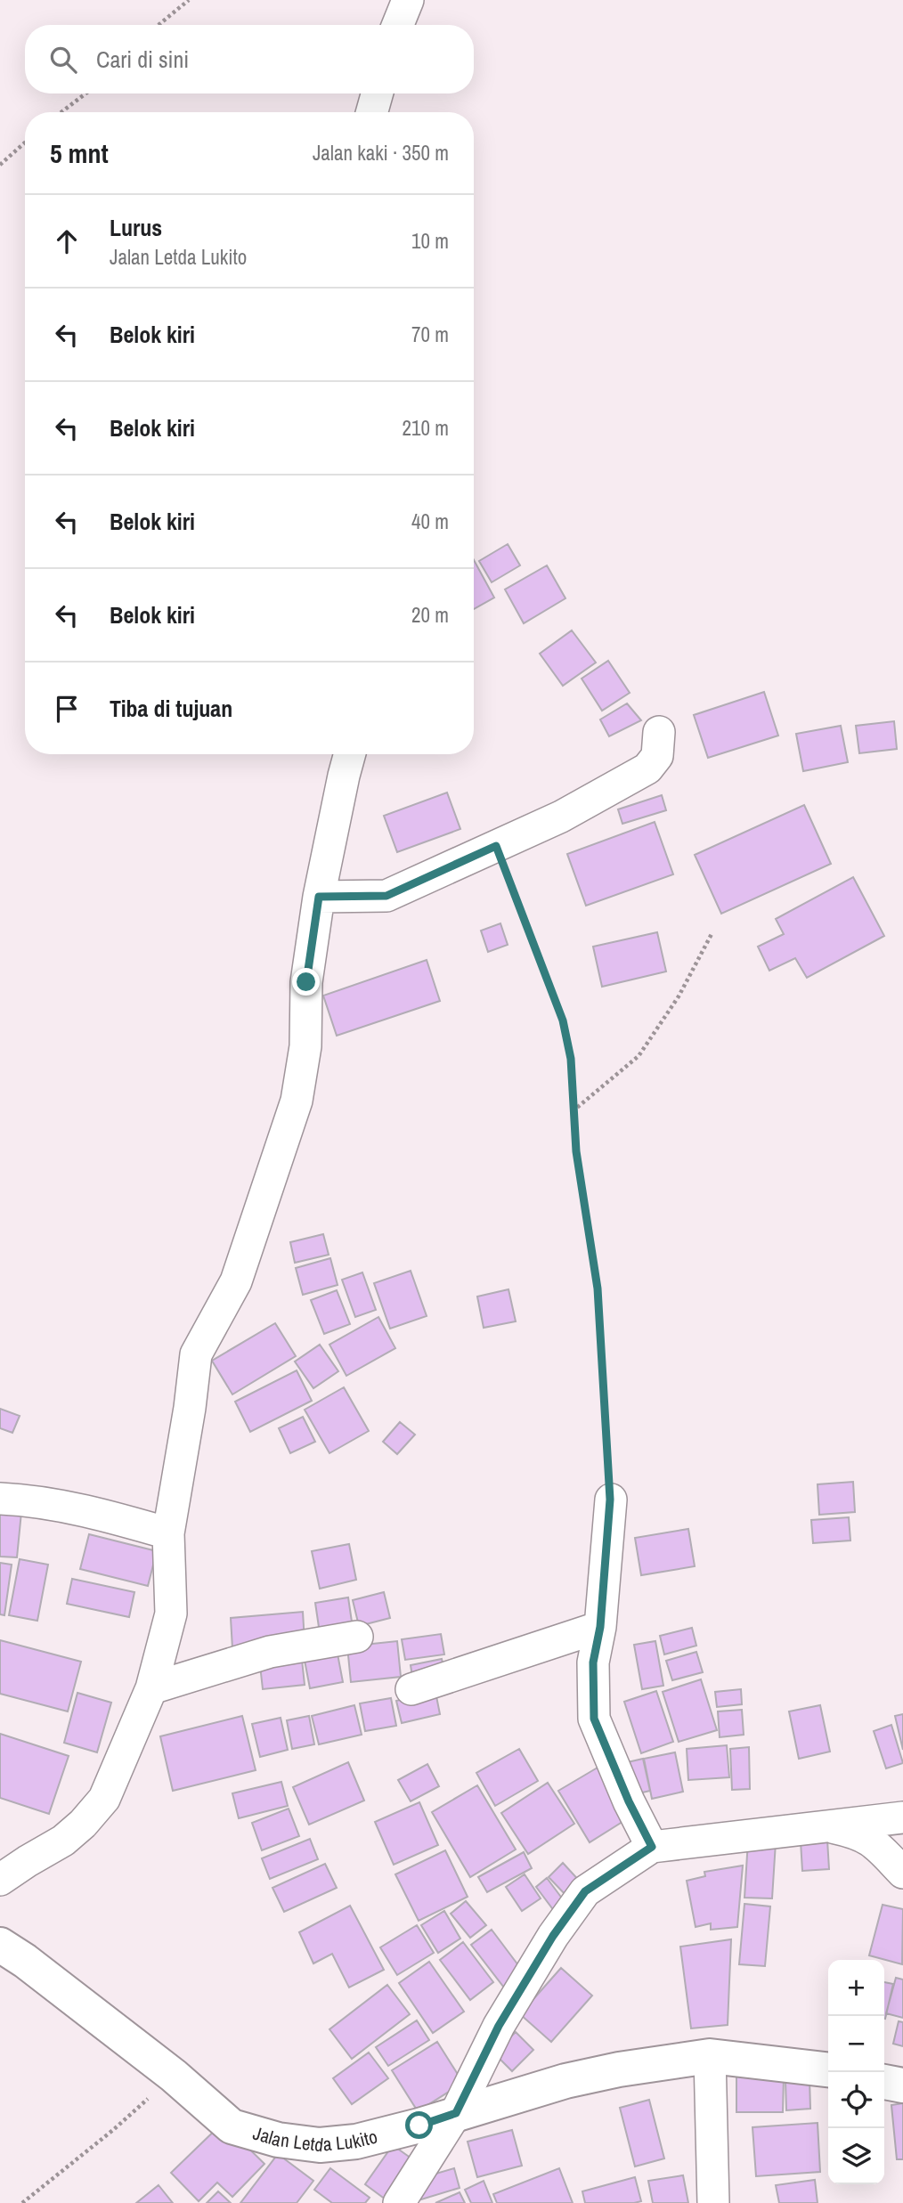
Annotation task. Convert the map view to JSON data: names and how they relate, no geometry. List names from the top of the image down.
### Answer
{
  "streets": {
    "street": ["Jalan Letda Lukito"]
  },
  "page": {
    "search": "Cari di sini",
    "heading": ["5 mnt", "Jalan kaki · 350 m"],
    "list": [
      ["Lurus", "Jalan Letda Lukito", "10 m"],
      ["Belok kiri", "70 m"],
      ["Belok kiri", "210 m"],
      ["Belok kiri", "40 m"],
      ["Belok kiri", "20 m"],
      "Tiba di tujuan"
    ],
    "map_buttons": ["+", "−"]
  }
}
